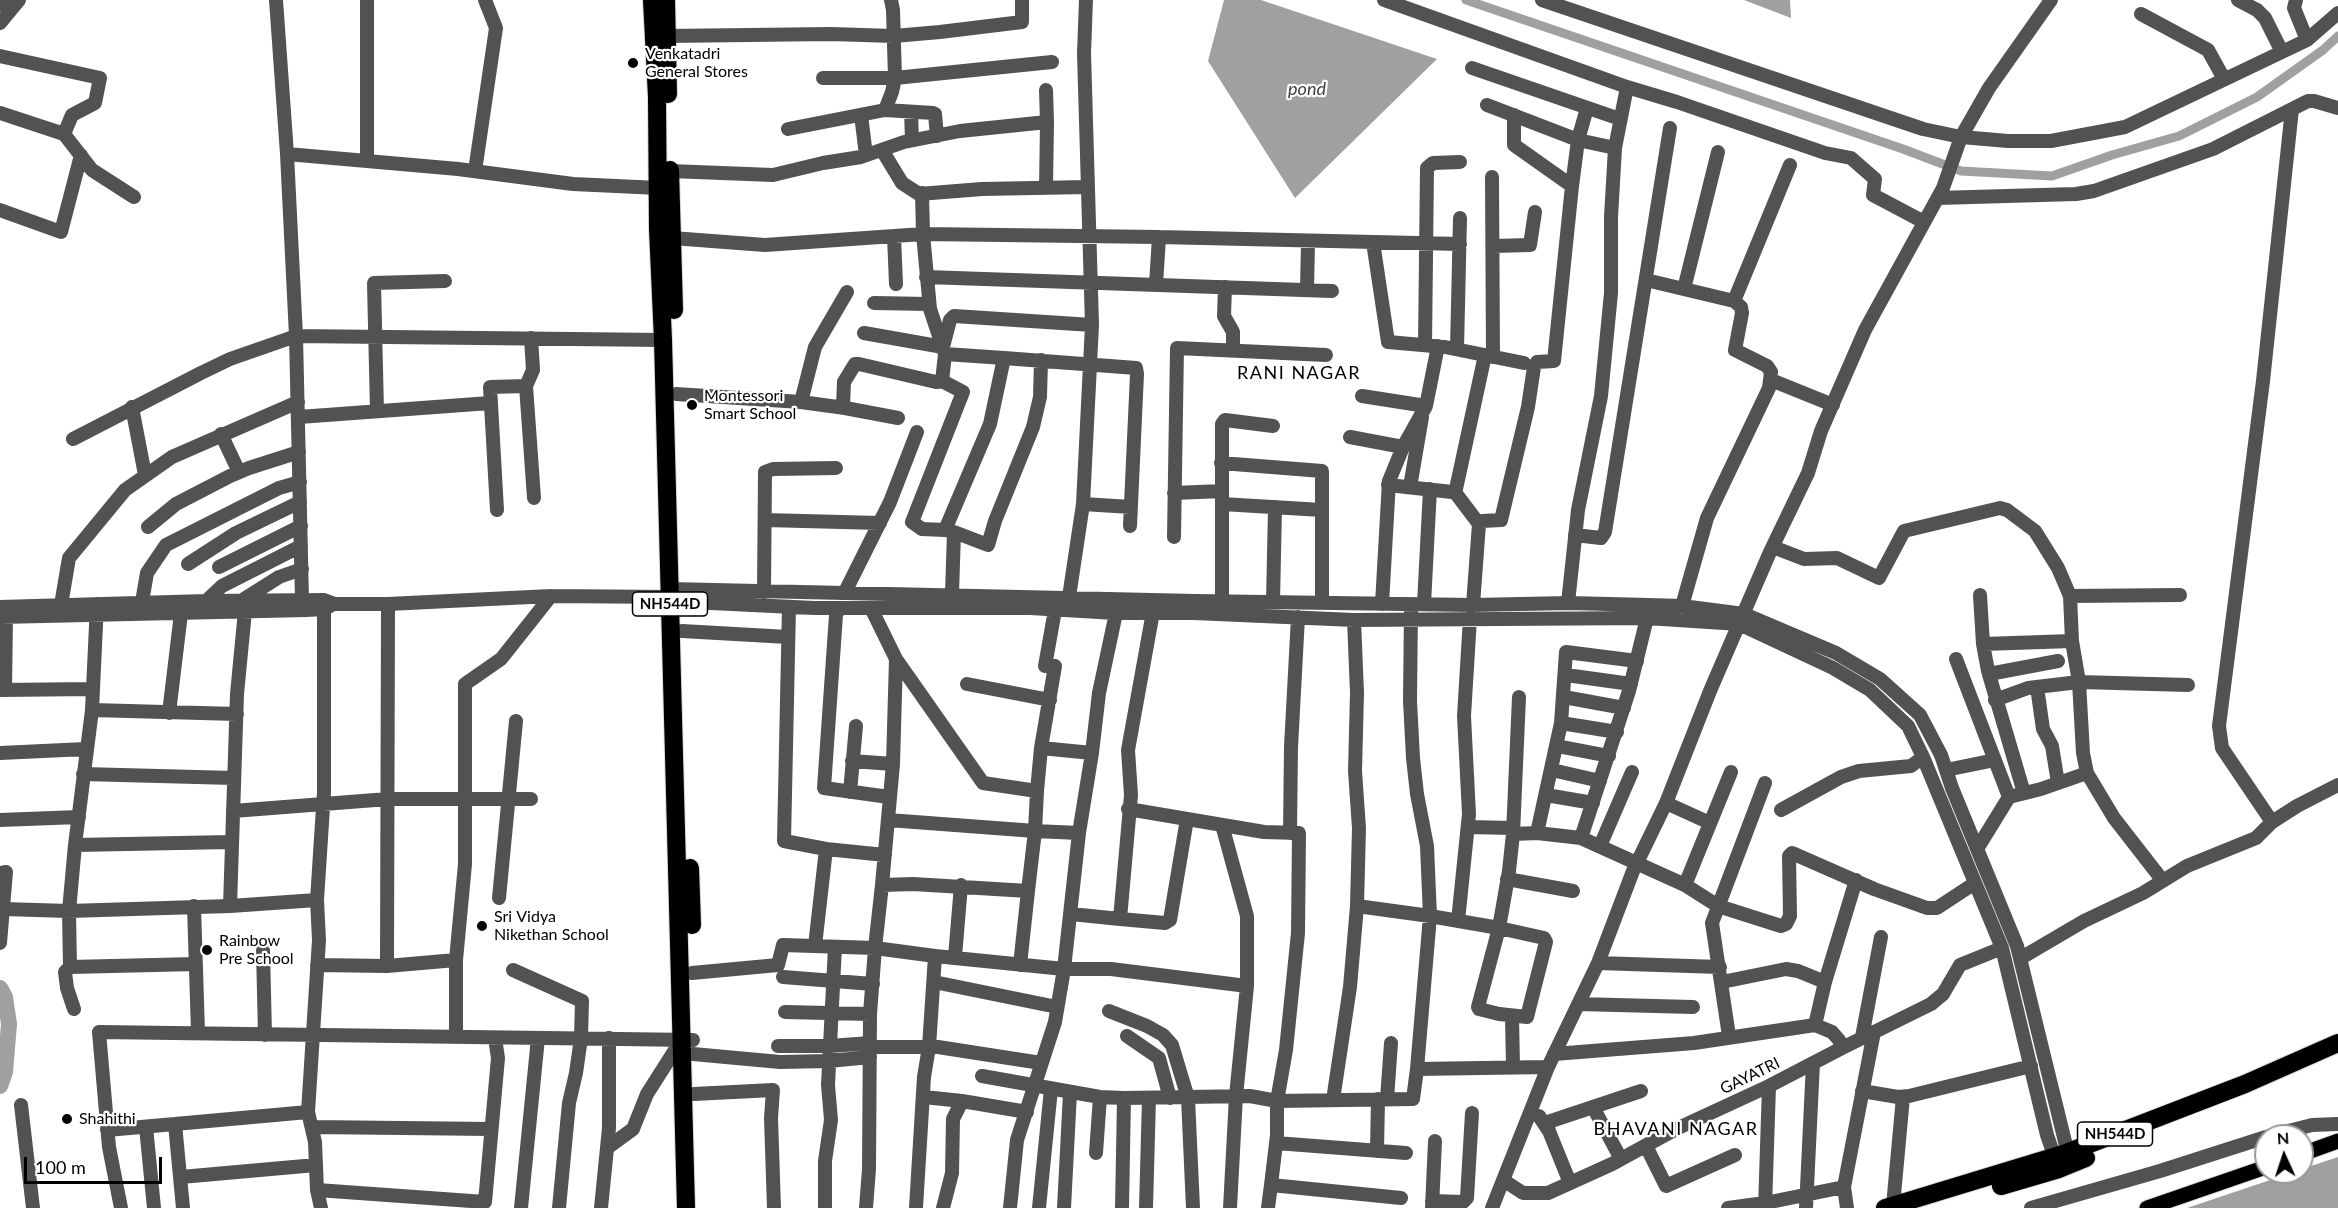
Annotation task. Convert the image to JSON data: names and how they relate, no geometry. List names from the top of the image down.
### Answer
{
  "streets": {
    "highway": ["NH544D"],
    "street": ["GAYATRI"]
  },
  "districts": ["RANI NAGAR", "BHAVANI NAGAR"],
  "water": ["pond"],
  "places": [
    "Venkatadri General Stores",
    "Montessori Smart School",
    "Sri Vidya Nikethan School",
    "Rainbow Pre School",
    "Shahithi"
  ],
  "scale_bar": "100 m",
  "north": "top"
}
